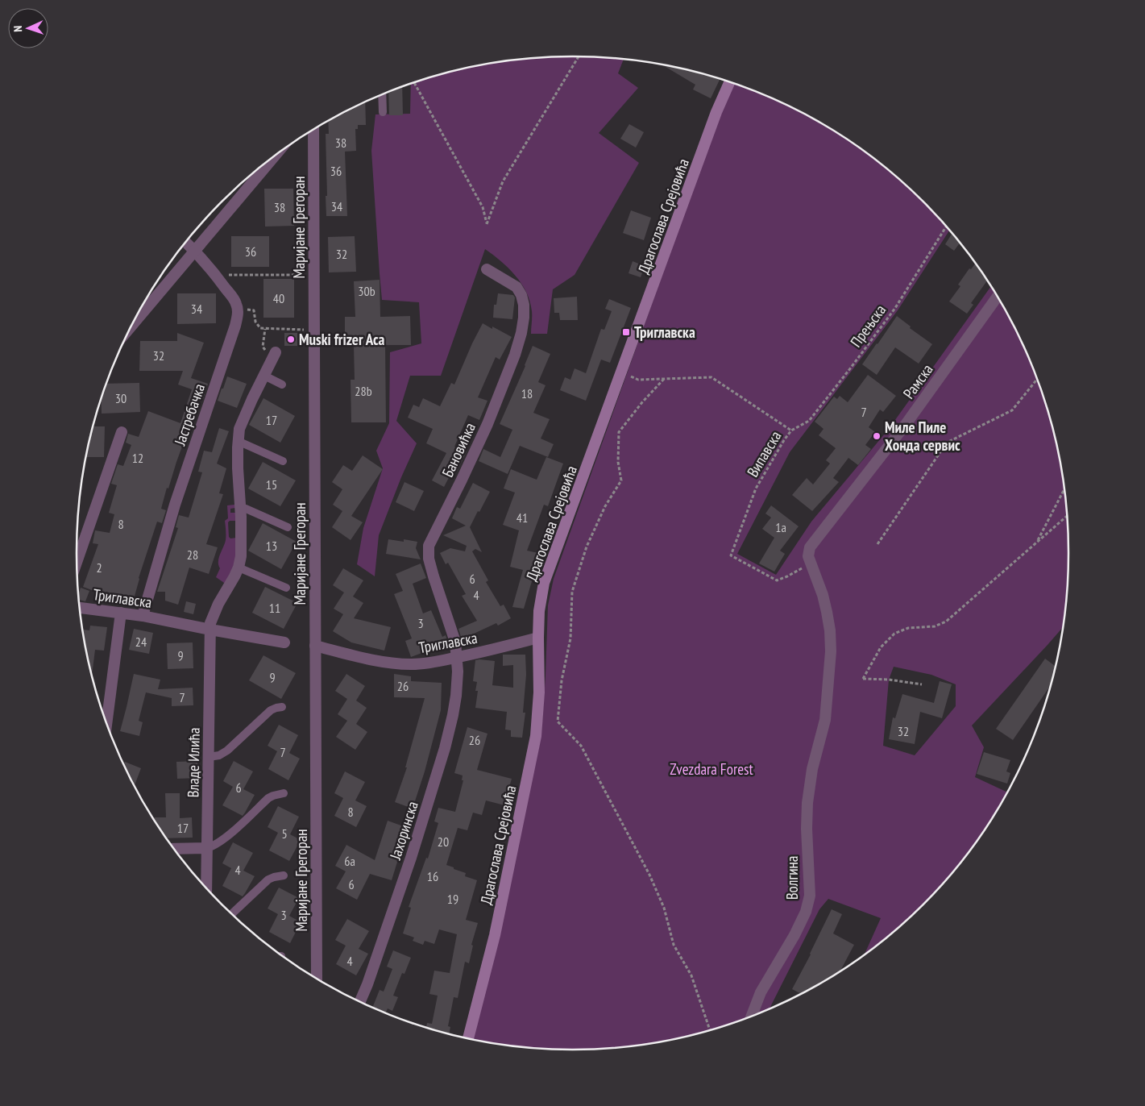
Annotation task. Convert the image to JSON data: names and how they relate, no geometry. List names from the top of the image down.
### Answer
{
  "streets": {
    "main road": ["Драгослава Срејовића"],
    "street": [
      "Маријане Грегоран",
      "Рамска",
      "Јастребачка",
      "Бановићка",
      "Триглавска",
      "Владе Илића",
      "Јахоринска",
      "Волгина"
    ],
    "path": ["Прењска", "Випавска"]
  },
  "crossings": [
    ["Драгослава Срејовића", "Випавска"],
    ["Драгослава Срејовића", "Триглавска"],
    ["Маријане Грегоран", "Триглавска"],
    ["Прењска", "Випавска"],
    ["Рамска", "Випавска"],
    ["Рамска", "Волгина"],
    ["Јастребачка", "Триглавска"],
    ["Бановићка", "Триглавска"],
    ["Бановићка", "Јахоринска"],
    ["Випавска", "Волгина"],
    ["Триглавска", "Владе Илића"],
    ["Триглавска", "Јахоринска"]
  ],
  "parks": ["Zvezdara Forest"],
  "places": {
    "transit": ["Триглавска"],
    "other": ["Muski frizer Aca", "Миле Пиле Хонда сервис"]
  },
  "house_numbers": [
    "38",
    "36",
    "34",
    "38",
    "36",
    "32",
    "30b",
    "40",
    "34",
    "32",
    "28b",
    "18",
    "30",
    "7",
    "17",
    "12",
    "15",
    "41",
    "8",
    "1a",
    "13",
    "28",
    "2",
    "6",
    "4",
    "11",
    "3",
    "24",
    "9",
    "9",
    "26",
    "7",
    "32",
    "26",
    "7",
    "6",
    "8",
    "17",
    "5",
    "20",
    "6a",
    "4",
    "16",
    "6",
    "19",
    "3",
    "4"
  ],
  "north": "left"
}
